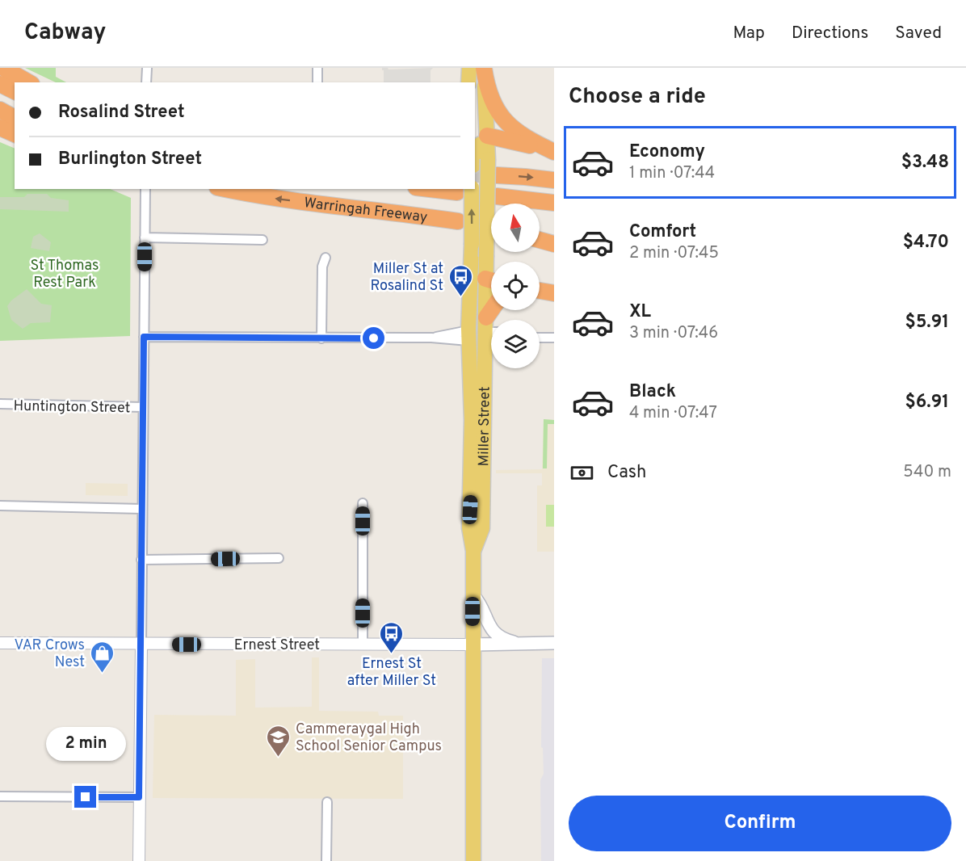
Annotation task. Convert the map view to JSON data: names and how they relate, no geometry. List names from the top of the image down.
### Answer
{
  "streets": {
    "highway": ["Warringah Freeway"],
    "main road": ["Miller Street", "Ernest Street"],
    "street": ["Huntington Street"]
  },
  "crossings": [
    ["Warringah Freeway", "Miller Street"],
    ["Miller Street", "Ernest Street"]
  ],
  "one_way": ["Warringah Freeway"],
  "parks": ["St Thomas Rest Park"],
  "places": {
    "bus stop": ["Miller St at Rosalind St", "Ernest St after Miller St"],
    "shop": ["VAR Crows Nest"],
    "school or university": ["Cammeraygal High School Senior Campus"]
  },
  "north": "top",
  "page": {
    "header": "Cabway",
    "nav": ["Map", "Directions", "Saved"],
    "heading": "Choose a ride",
    "banner": ["Rosalind Street", "Burlington Street"],
    "list": [
      {
        "name": "Economy",
        "note": "1 min · 07:44",
        "value": "$3.48"
      },
      {
        "name": "Comfort",
        "note": "2 min · 07:45",
        "value": "$4.70"
      },
      {
        "name": "XL",
        "note": "3 min · 07:46",
        "value": "$5.91"
      },
      {
        "name": "Black",
        "note": "4 min · 07:47",
        "value": "$6.91"
      }
    ],
    "pay": ["Cash", "540 m"],
    "bubble": "2 min",
    "buttons": "Confirm"
  }
}
